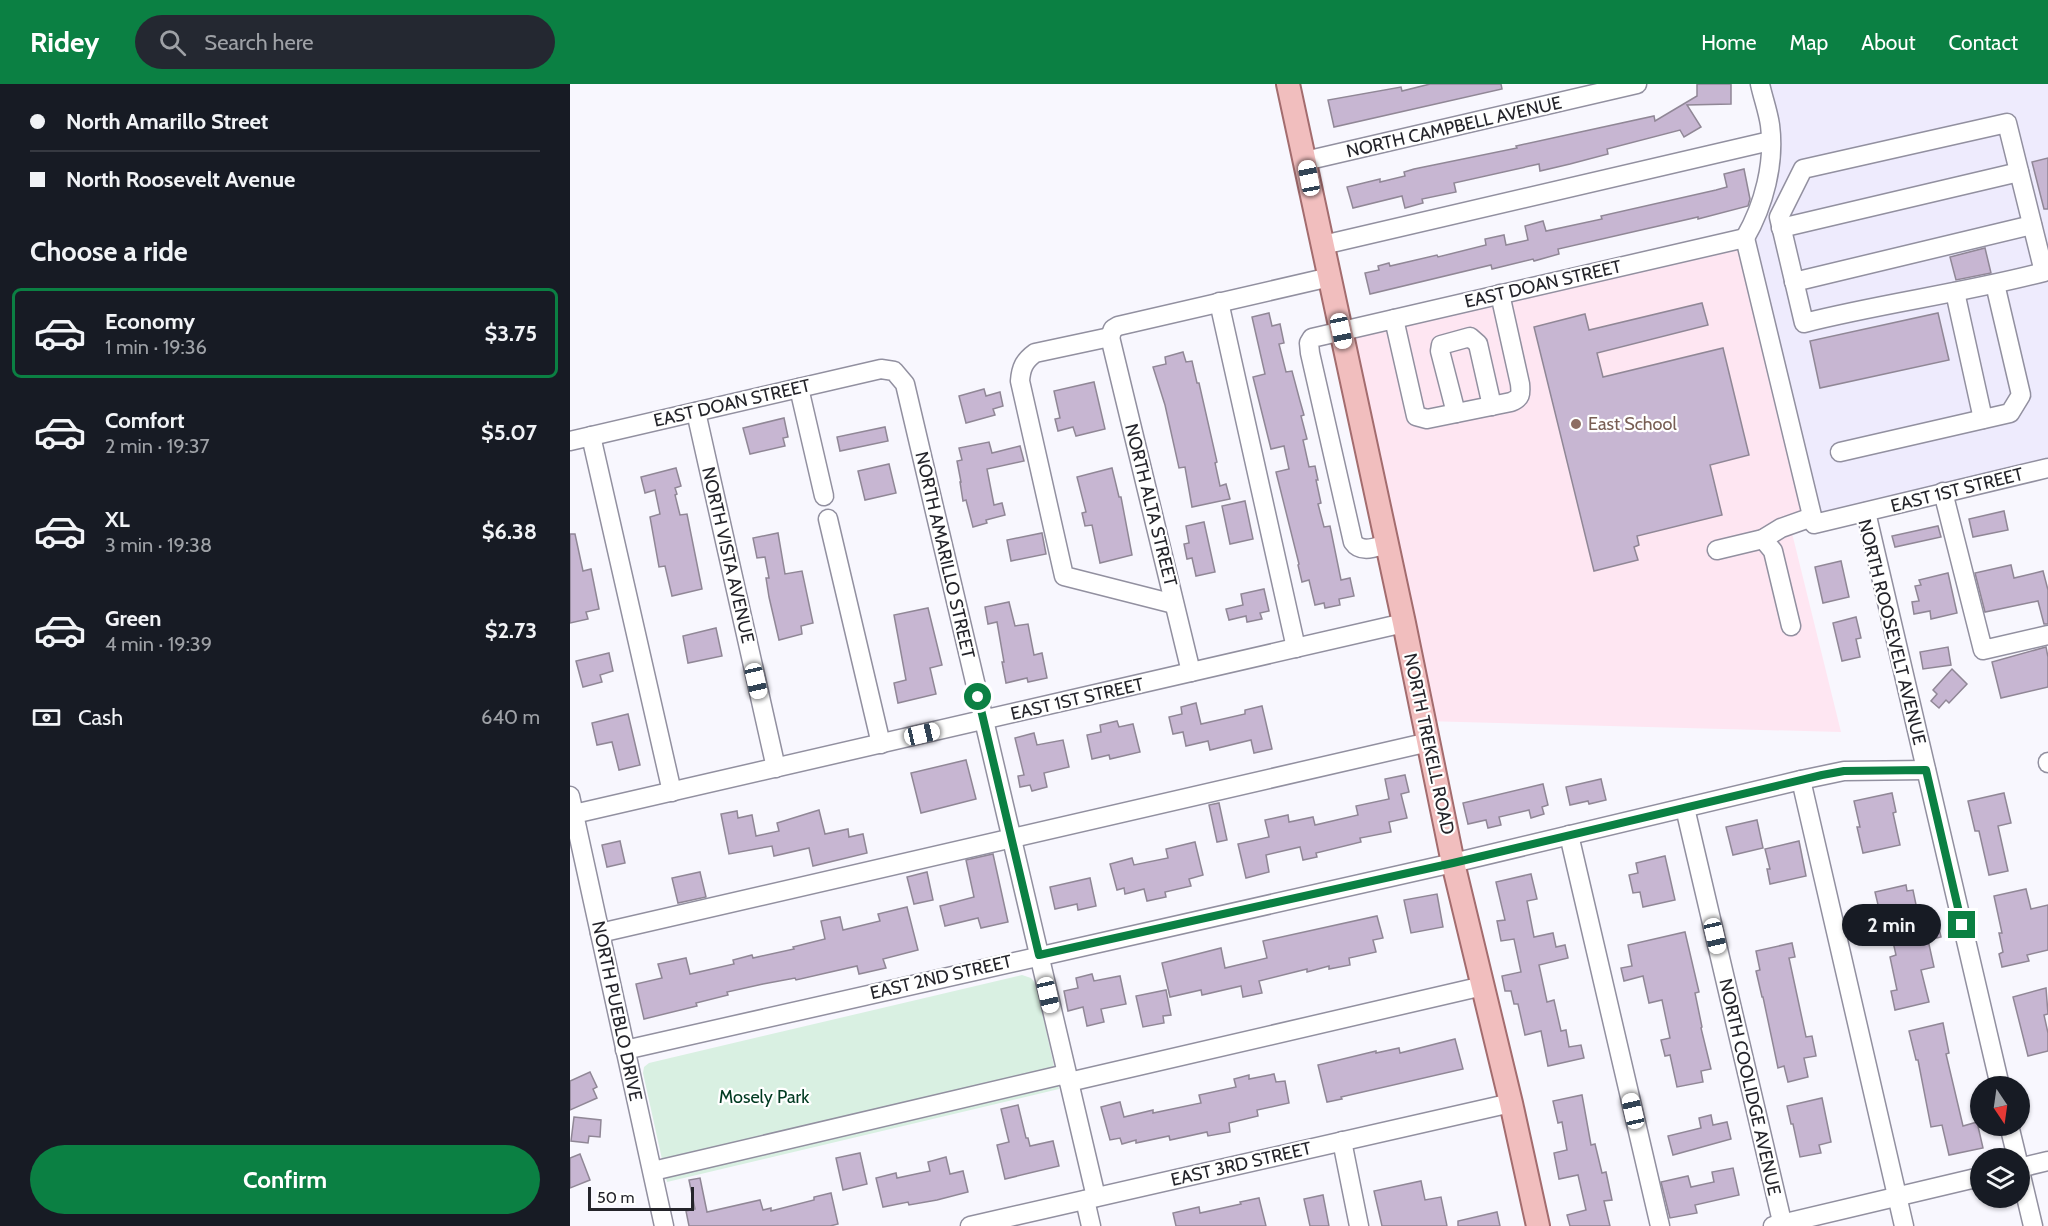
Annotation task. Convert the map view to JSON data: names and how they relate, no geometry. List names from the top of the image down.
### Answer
{
  "streets": {
    "main road": ["NORTH TREKELL ROAD"],
    "street": [
      "NORTH CAMPBELL AVENUE",
      "EAST DOAN STREET",
      "EAST 1ST STREET",
      "NORTH ALTA STREET",
      "NORTH VISTA AVENUE",
      "NORTH AMARILLO STREET",
      "NORTH ROOSEVELT AVENUE",
      "EAST 2ND STREET",
      "NORTH PUEBLO DRIVE",
      "NORTH COOLIDGE AVENUE",
      "EAST 3RD STREET"
    ]
  },
  "crossings": [
    ["NORTH CAMPBELL AVENUE", "NORTH TREKELL ROAD"],
    ["EAST DOAN STREET", "NORTH VISTA AVENUE"],
    ["EAST DOAN STREET", "NORTH AMARILLO STREET"],
    ["EAST DOAN STREET", "NORTH TREKELL ROAD"],
    ["EAST 1ST STREET", "NORTH ALTA STREET"],
    ["EAST 1ST STREET", "NORTH VISTA AVENUE"],
    ["EAST 1ST STREET", "NORTH AMARILLO STREET"],
    ["EAST 1ST STREET", "NORTH ROOSEVELT AVENUE"],
    ["EAST 1ST STREET", "NORTH TREKELL ROAD"],
    ["EAST 1ST STREET", "NORTH PUEBLO DRIVE"],
    ["NORTH AMARILLO STREET", "EAST 2ND STREET"],
    ["NORTH AMARILLO STREET", "EAST 3RD STREET"],
    ["NORTH ROOSEVELT AVENUE", "EAST 2ND STREET"],
    ["NORTH TREKELL ROAD", "EAST 2ND STREET"],
    ["NORTH TREKELL ROAD", "EAST 3RD STREET"],
    ["EAST 2ND STREET", "NORTH PUEBLO DRIVE"],
    ["EAST 2ND STREET", "NORTH COOLIDGE AVENUE"]
  ],
  "parks": ["Mosely Park"],
  "places": ["East School"],
  "scale_bar": "50 m",
  "north": "bottom",
  "page": {
    "header": "Ridey",
    "search": "Search here",
    "nav": [
      "Home",
      "Map",
      "About",
      "Contact"
    ],
    "banner": ["North Amarillo Street", "North Roosevelt Avenue"],
    "heading": "Choose a ride",
    "list": [
      {
        "name": "Economy",
        "note": "1 min · 19:36",
        "value": "$3.75"
      },
      {
        "name": "Comfort",
        "note": "2 min · 19:37",
        "value": "$5.07"
      },
      {
        "name": "XL",
        "note": "3 min · 19:38",
        "value": "$6.38"
      },
      {
        "name": "Green",
        "note": "4 min · 19:39",
        "value": "$2.73"
      }
    ],
    "pay": ["Cash", "640 m"],
    "bubble": "2 min",
    "buttons": "Confirm",
    "scale": "50 m"
  }
}
